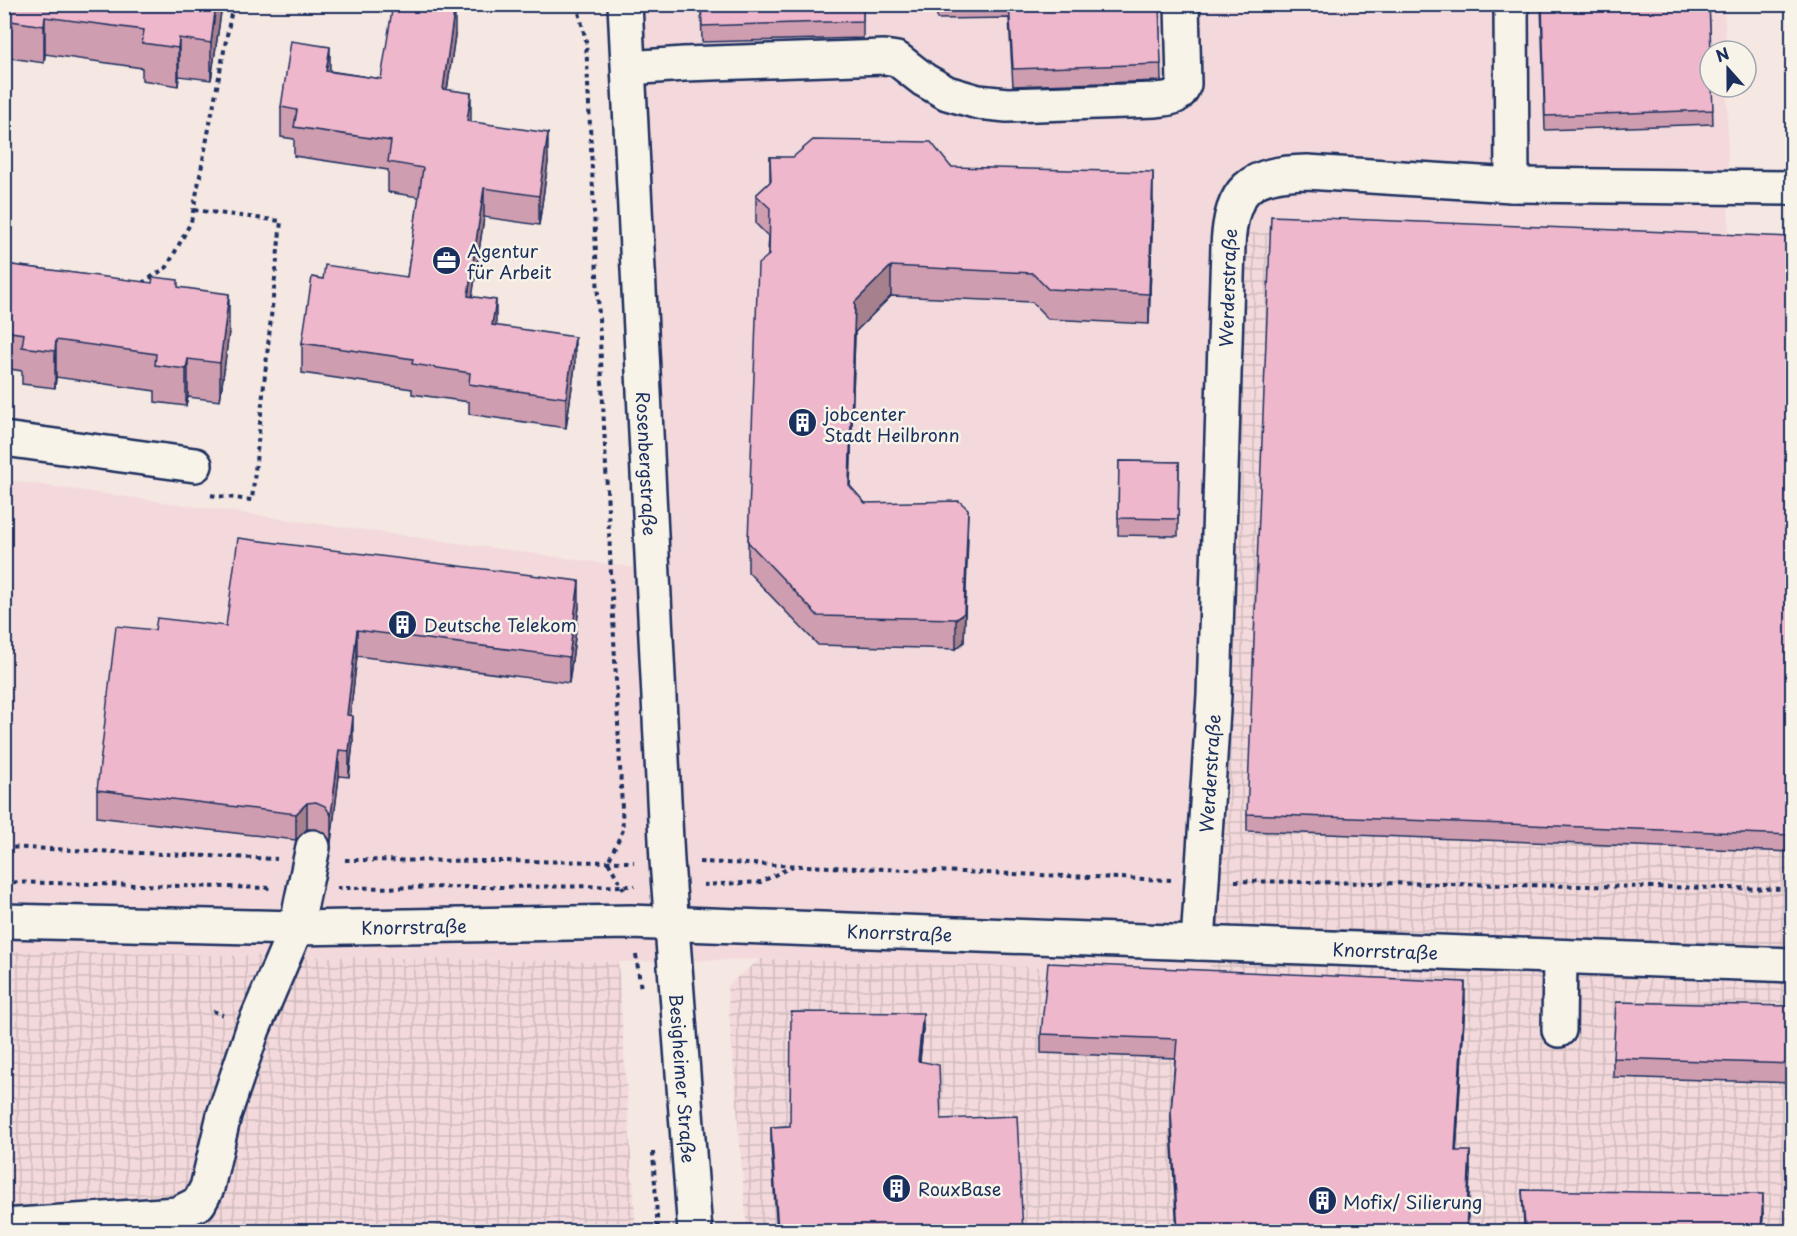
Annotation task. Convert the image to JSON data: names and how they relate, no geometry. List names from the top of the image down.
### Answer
{
  "streets": {
    "street": [
      "Werderstraße",
      "Rosenbergstraße",
      "Knorrstraße",
      "Besigheimer Straße"
    ]
  },
  "crossings": [
    ["Werderstraße", "Knorrstraße"],
    ["Rosenbergstraße", "Knorrstraße"],
    ["Rosenbergstraße", "Besigheimer Straße"],
    ["Knorrstraße", "Besigheimer Straße"]
  ],
  "places": {
    "office": ["Agentur für Arbeit"],
    "building": [
      "jobcenter Stadt Heilbronn",
      "Deutsche Telekom",
      "RouxBase",
      "Mofix/ Silierung"
    ]
  },
  "north": "top"
}
